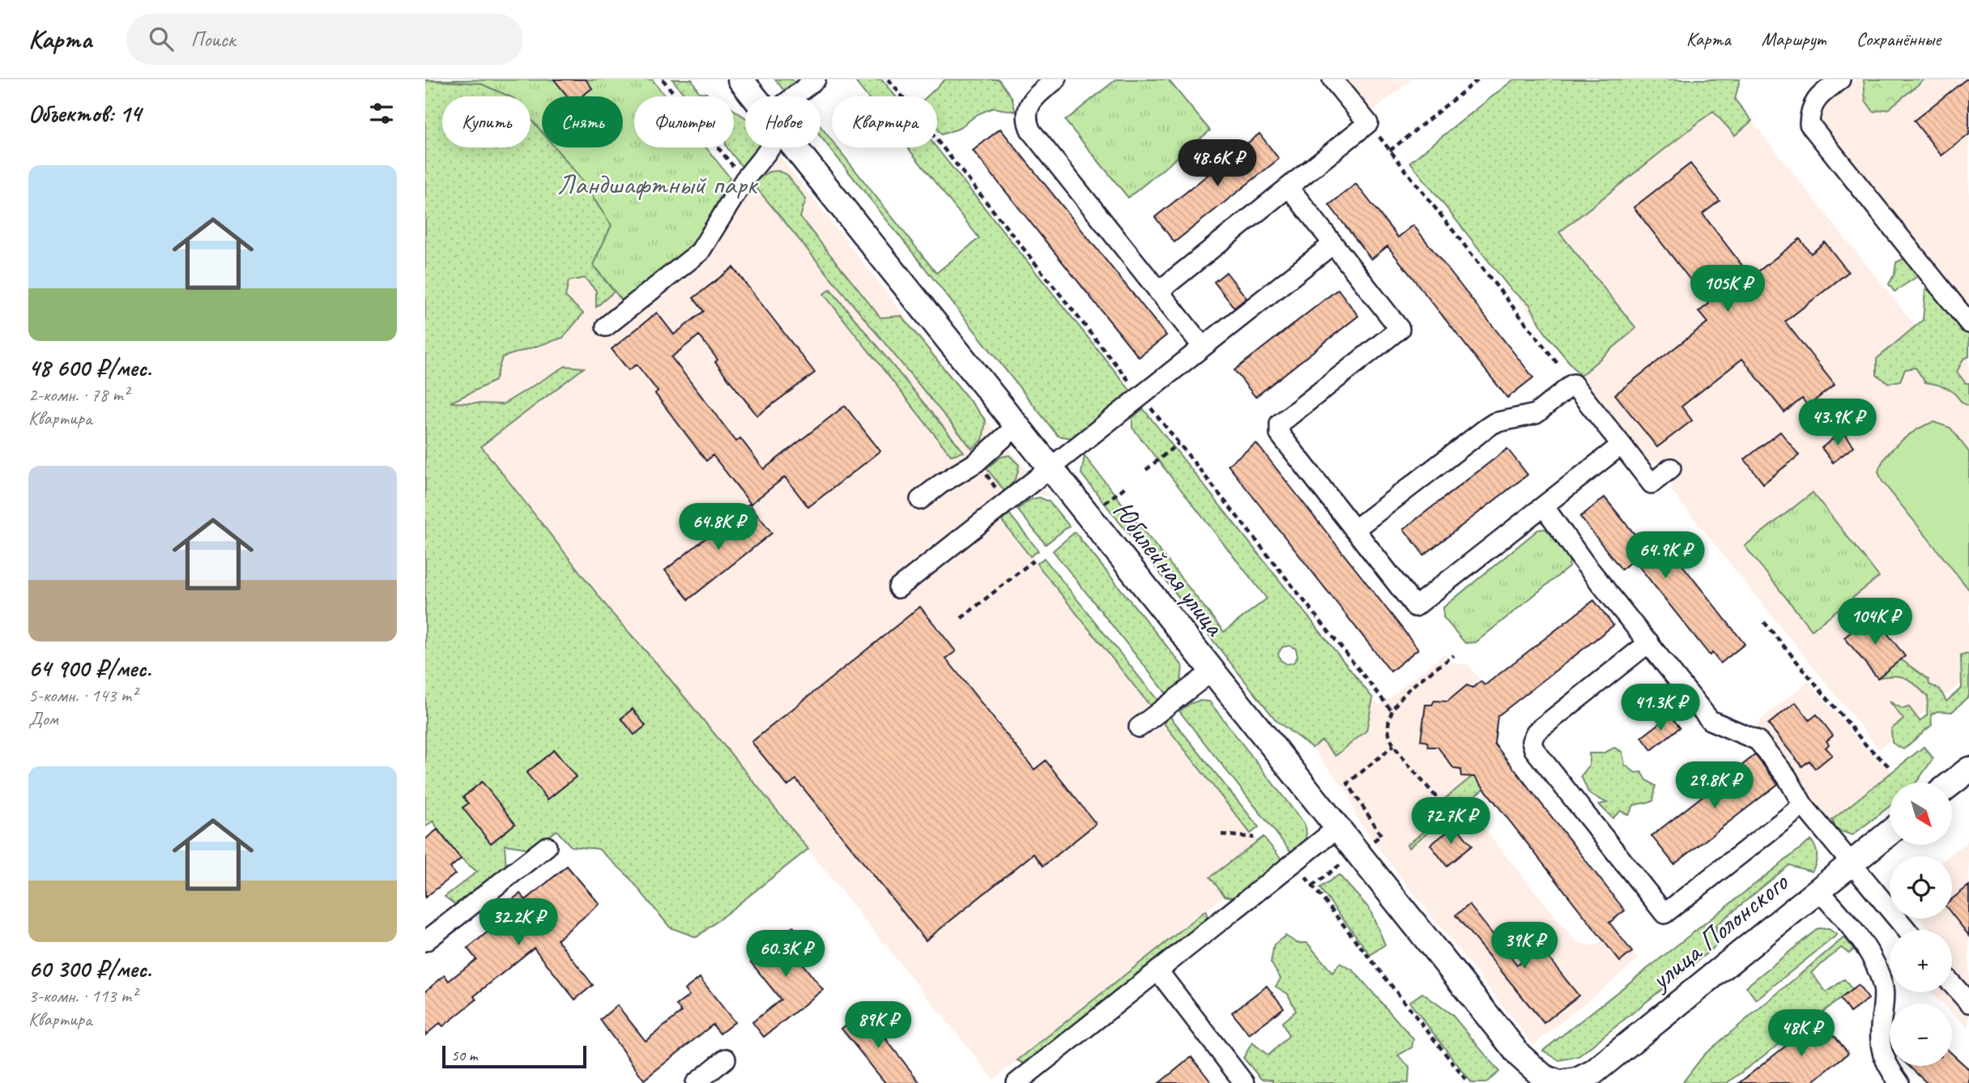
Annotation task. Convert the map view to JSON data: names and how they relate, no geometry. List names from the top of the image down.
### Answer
{
  "streets": {
    "main road": ["Юбилейная улица", "улица Полонского"]
  },
  "crossings": [
    ["Юбилейная улица", "улица Полонского"]
  ],
  "parks": ["Ландшафтный парк"],
  "scale_bar": "50 m",
  "north": "bottom right",
  "page": {
    "header": "Карта",
    "search": "Поиск",
    "nav": ["Карта", "Маршрут", "Сохранённые"],
    "heading": "Объектов: 14",
    "chip": [
      "Купить",
      "Снять",
      "Фильтры",
      "Новое",
      "Квартира"
    ],
    "price": [
      "48.6K ₽",
      "105K ₽",
      "43.9K ₽",
      "64.8K ₽",
      "64.9K ₽",
      "104K ₽",
      "41.3K ₽",
      "29.8K ₽",
      "72.7K ₽",
      "32.2K ₽",
      "39K ₽",
      "60.3K ₽",
      "89K ₽",
      "48K ₽"
    ],
    "list": [
      {
        "name": "48 600 ₽/мес.",
        "note": "2-комн. · 78 m² · Квартира"
      },
      {
        "name": "64 900 ₽/мес.",
        "note": "5-комн. · 143 m² · Дом"
      },
      {
        "name": "60 300 ₽/мес.",
        "note": "3-комн. · 113 m² · Квартира"
      }
    ],
    "map_buttons": ["+", "−"],
    "scale": "50 m"
  }
}
